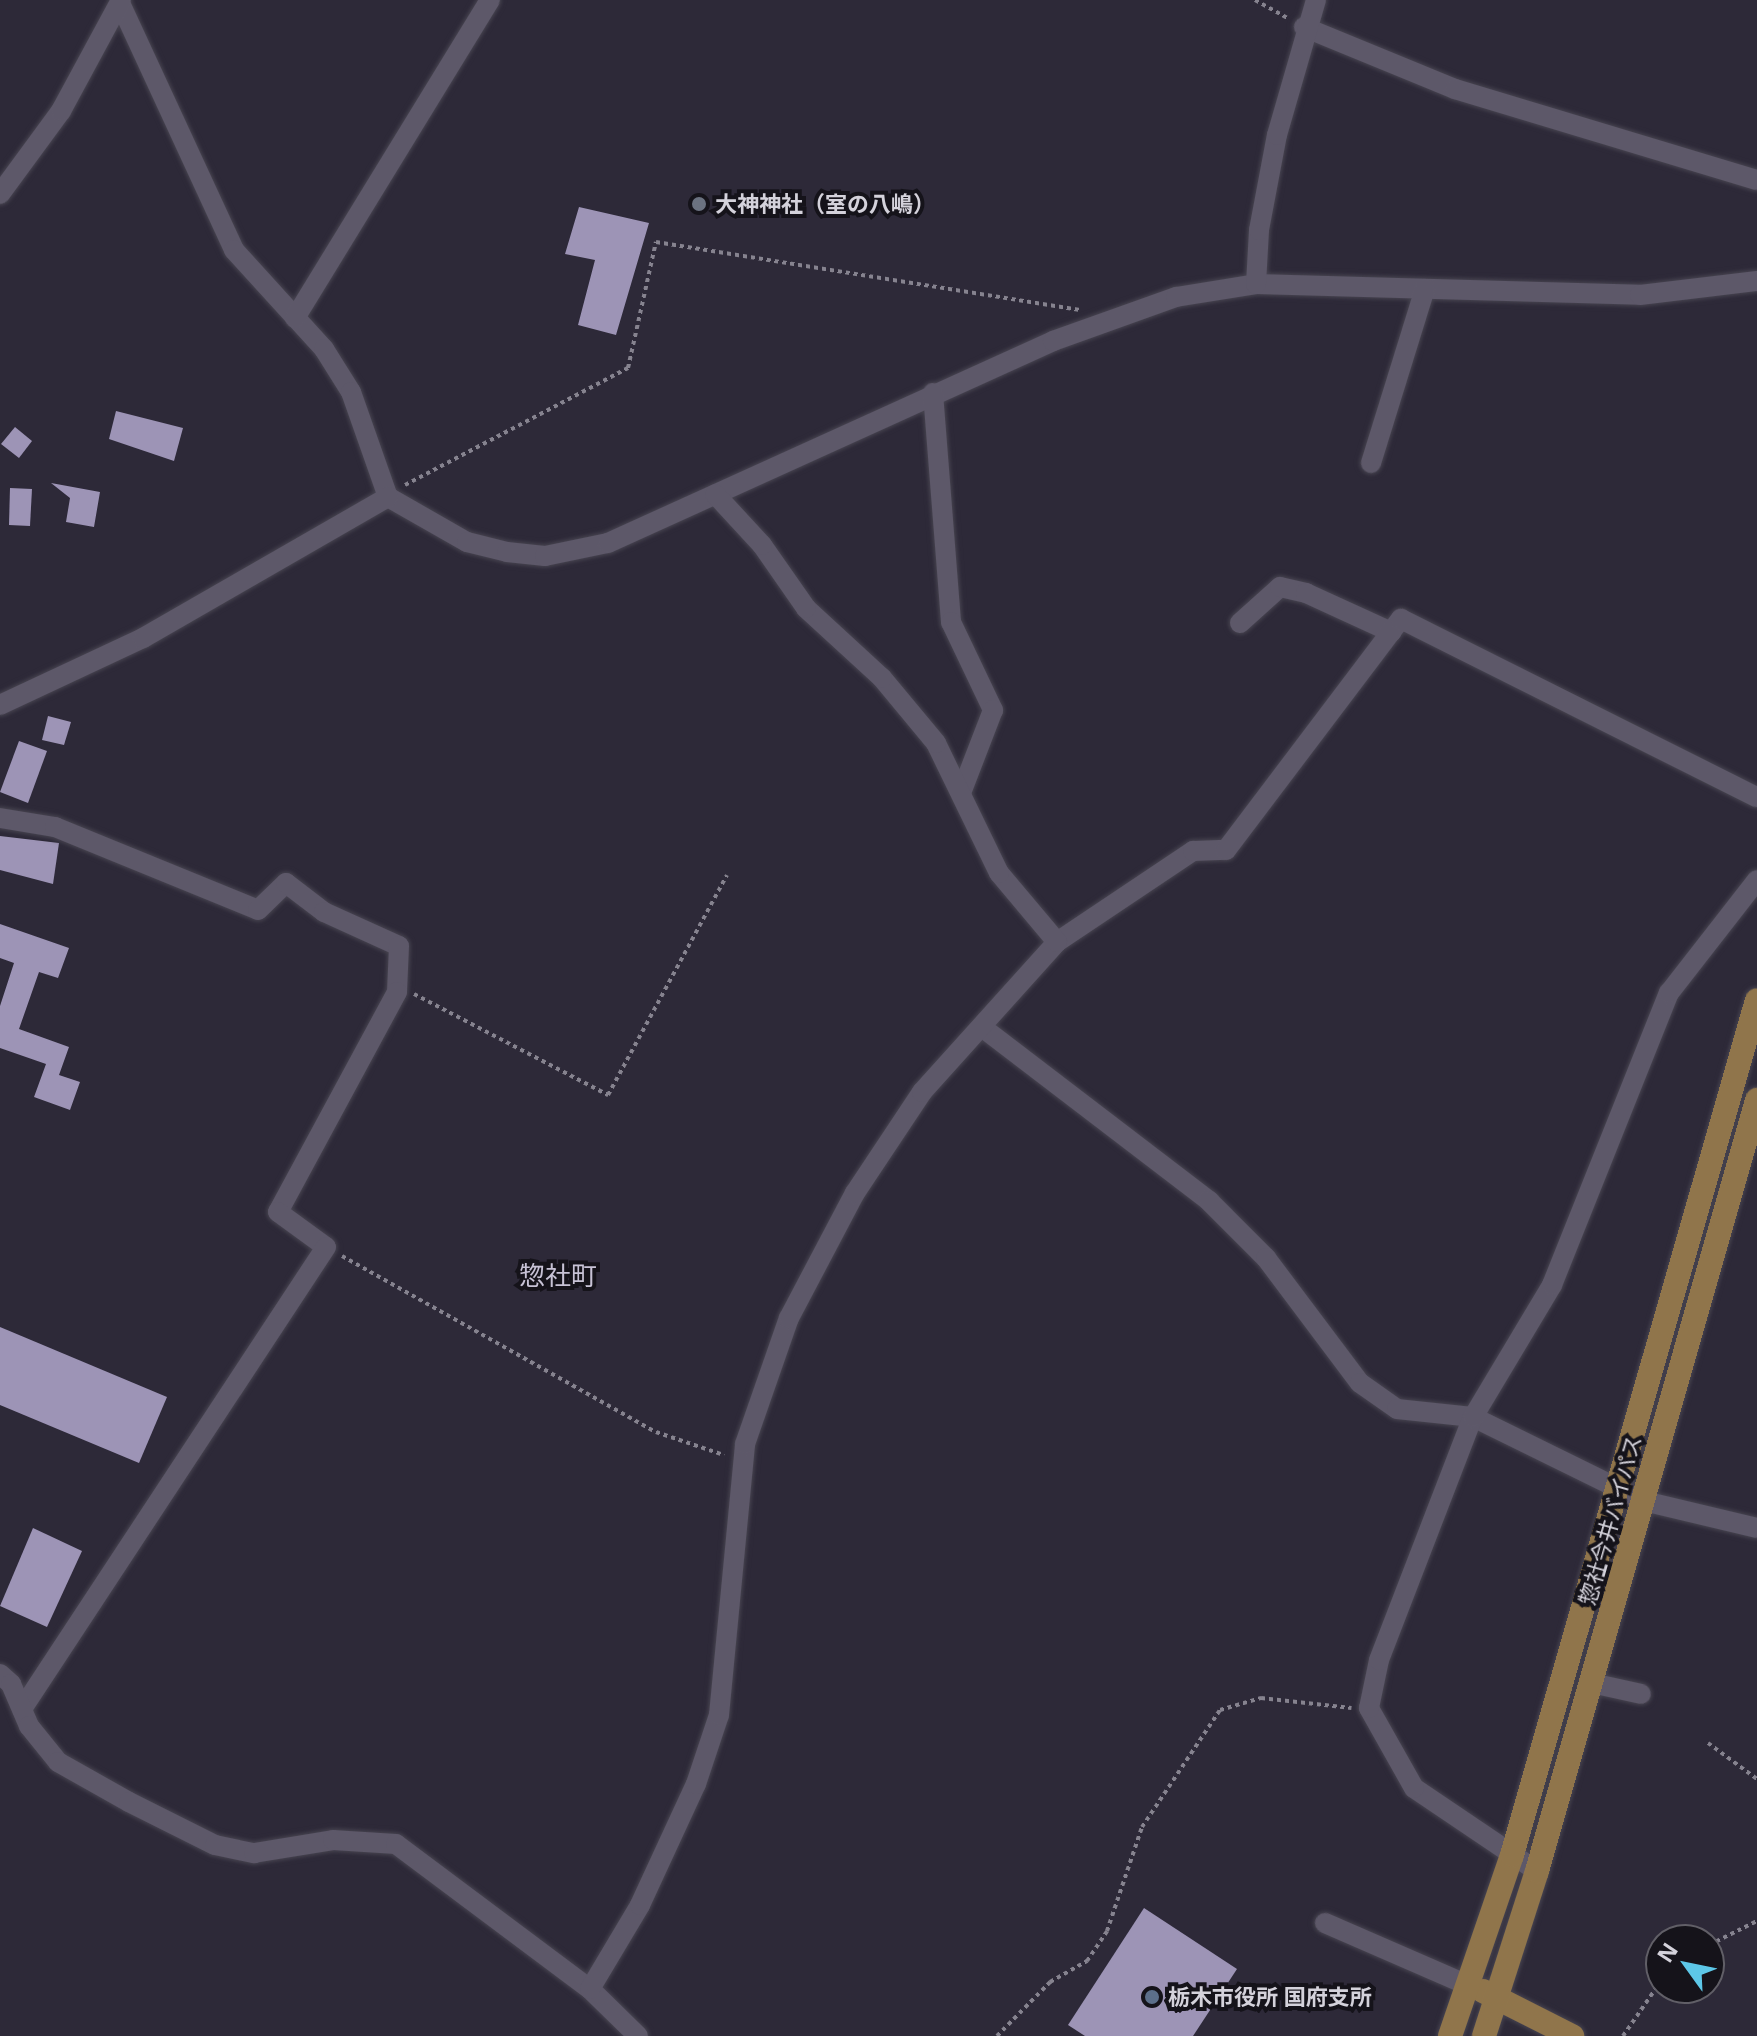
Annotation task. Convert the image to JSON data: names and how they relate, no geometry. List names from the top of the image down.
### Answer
{
  "streets": {
    "main road": ["惣社今井バイパス"]
  },
  "districts": ["惣社町"],
  "places": ["大神神社（室の八嶋）", "栃木市役所 国府支所"],
  "north": "top left"
}
